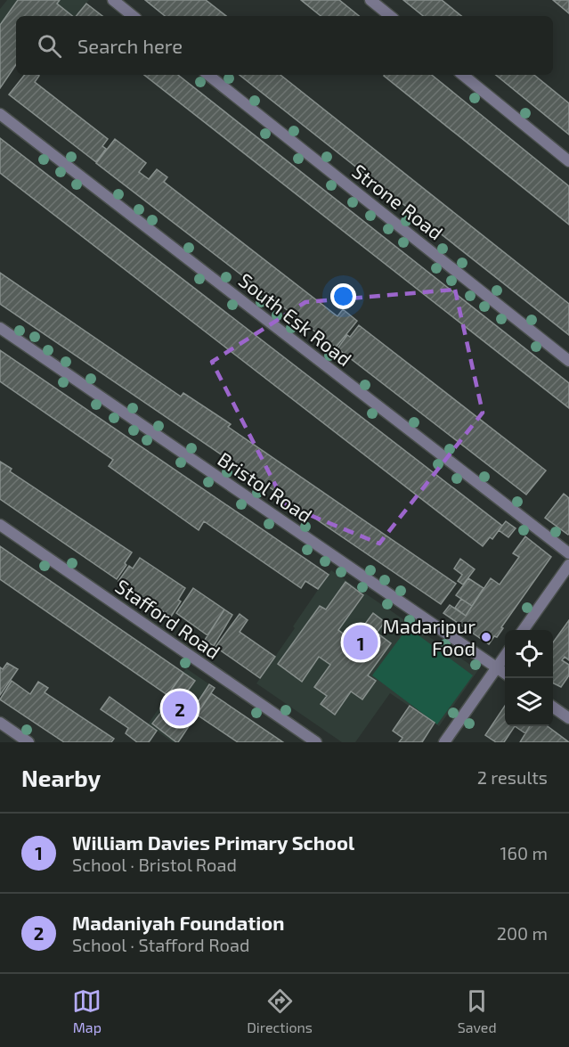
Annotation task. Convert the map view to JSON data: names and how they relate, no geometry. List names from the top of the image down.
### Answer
{
  "streets": {
    "street": [
      "Strone Road",
      "South Esk Road",
      "Bristol Road",
      "Stafford Road"
    ]
  },
  "places": ["Madaripur Food"],
  "page": {
    "search": "Search here",
    "pins": ["1", "2"],
    "heading": ["Nearby", "2 results"],
    "list": [
      {
        "mark": "1",
        "name": "William Davies Primary School",
        "note": "School · Bristol Road",
        "value": "160 m"
      },
      {
        "mark": "2",
        "name": "Madaniyah Foundation",
        "note": "School · Stafford Road",
        "value": "200 m"
      }
    ],
    "nav": ["Map", "Directions", "Saved"]
  }
}
